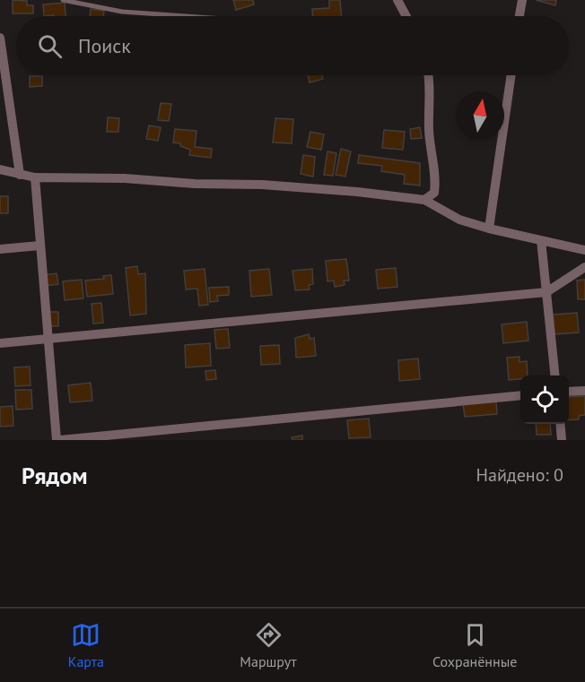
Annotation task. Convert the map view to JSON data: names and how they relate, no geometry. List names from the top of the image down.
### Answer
{
  "north": "top",
  "page": {
    "search": "Поиск",
    "heading": ["Рядом", "Найдено: 0"],
    "nav": ["Карта", "Маршрут", "Сохранённые"]
  }
}
